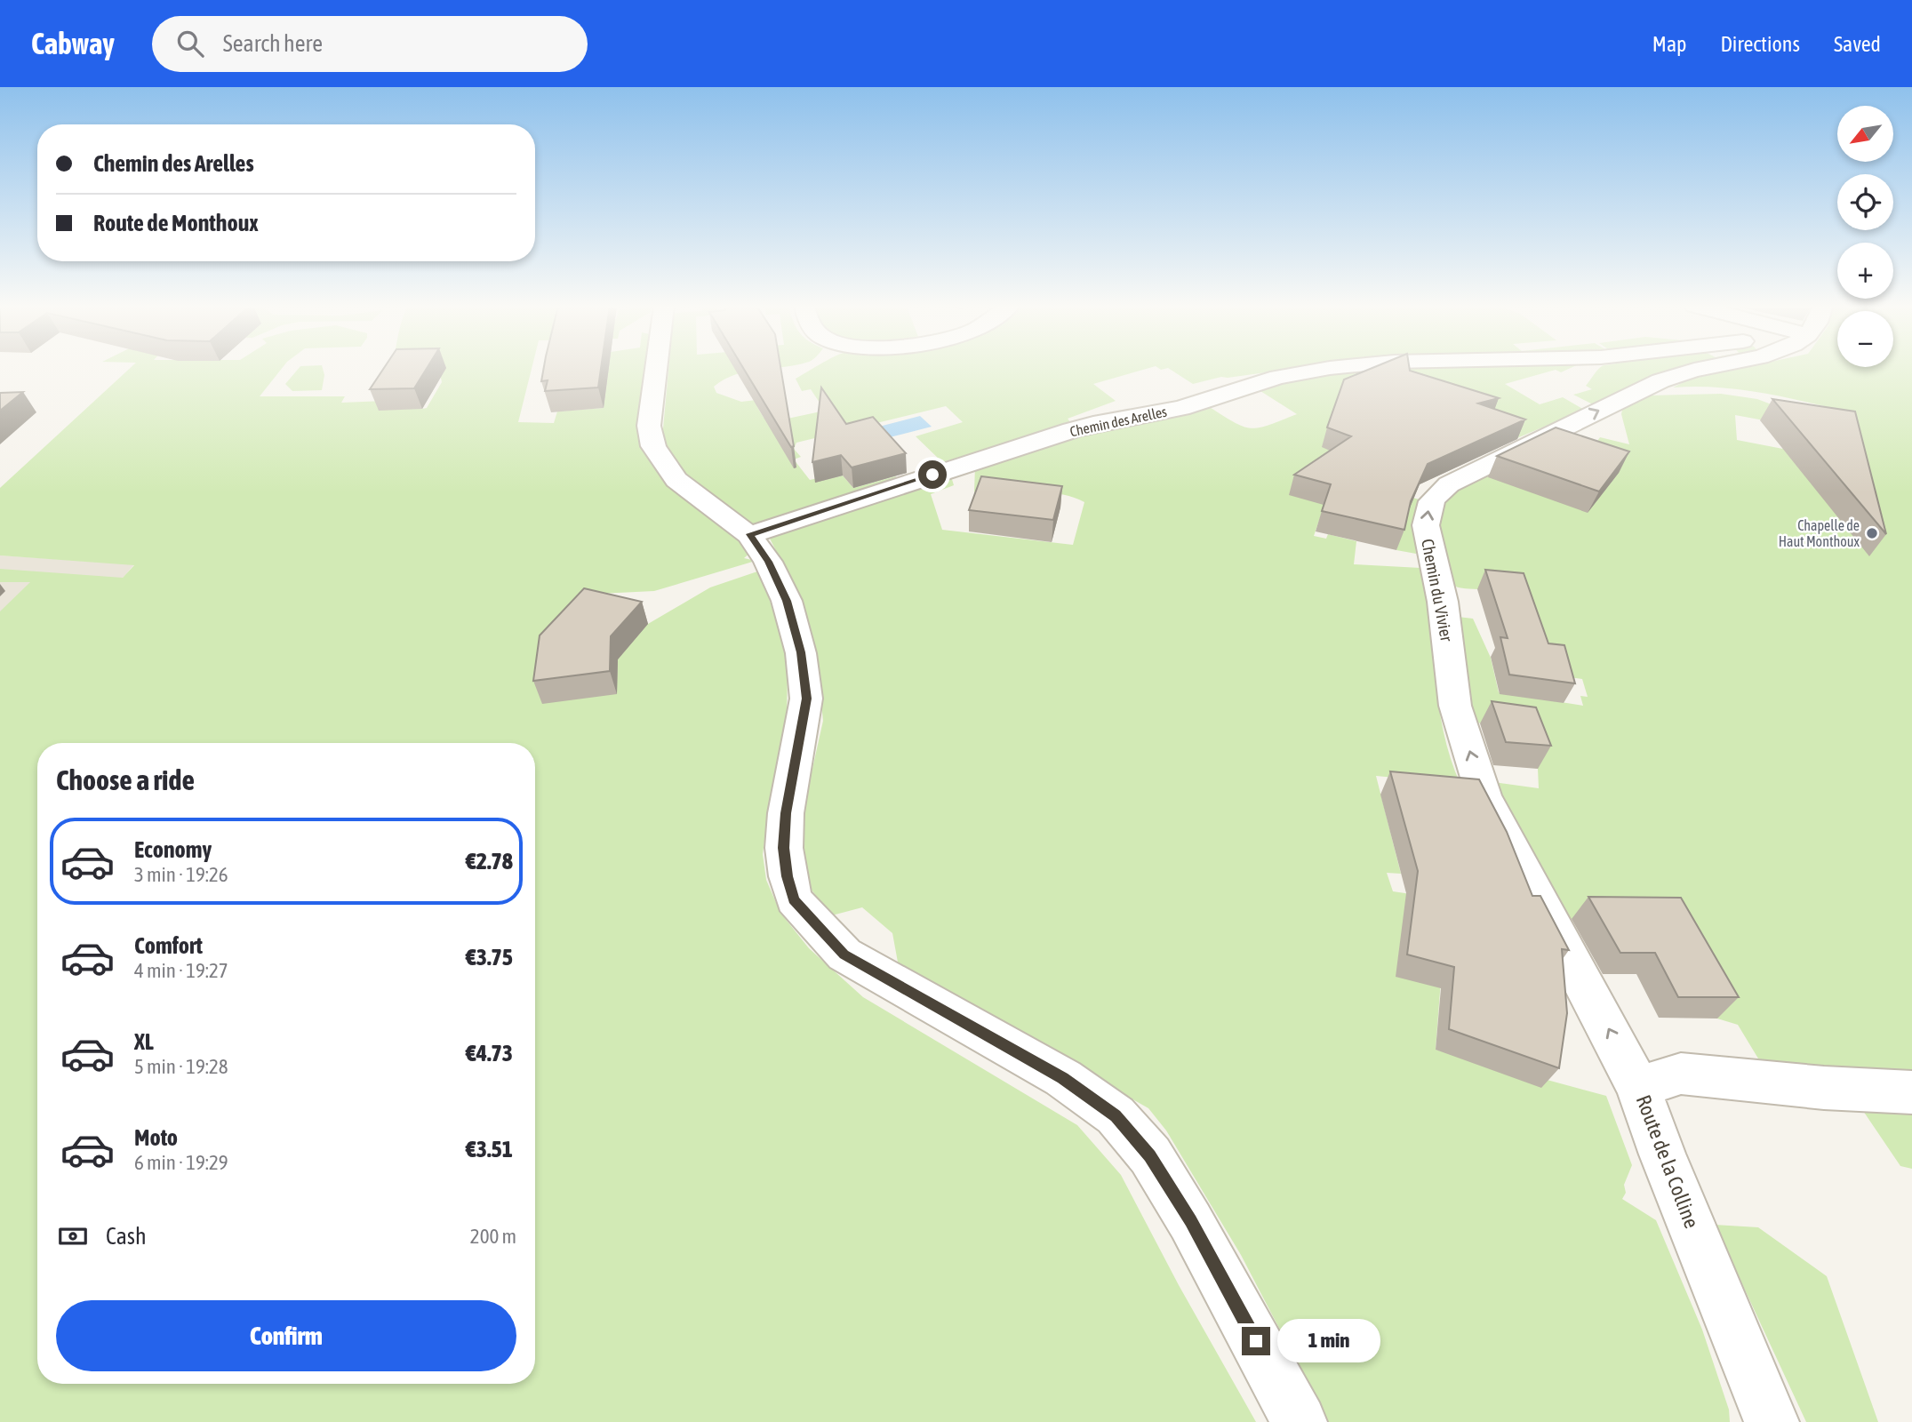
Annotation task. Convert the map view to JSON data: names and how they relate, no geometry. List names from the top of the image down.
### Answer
{
  "streets": {
    "street": ["Chemin des Arelles", "Chemin du Vivier", "Route de la Colline"]
  },
  "crossings": [
    ["Chemin du Vivier", "Route de la Colline"]
  ],
  "places": ["Chapelle de Haut Monthoux"],
  "north": "bottom left",
  "page": {
    "header": "Cabway",
    "search": "Search here",
    "nav": ["Map", "Directions", "Saved"],
    "map_buttons": ["+", "−"],
    "banner": ["Chemin des Arelles", "Route de Monthoux"],
    "heading": "Choose a ride",
    "list": [
      {
        "name": "Economy",
        "note": "3 min · 19:26",
        "value": "€2.78"
      },
      {
        "name": "Comfort",
        "note": "4 min · 19:27",
        "value": "€3.75"
      },
      {
        "name": "XL",
        "note": "5 min · 19:28",
        "value": "€4.73"
      },
      {
        "name": "Moto",
        "note": "6 min · 19:29",
        "value": "€3.51"
      }
    ],
    "pay": ["Cash", "200 m"],
    "buttons": "Confirm",
    "bubble": "1 min"
  }
}
